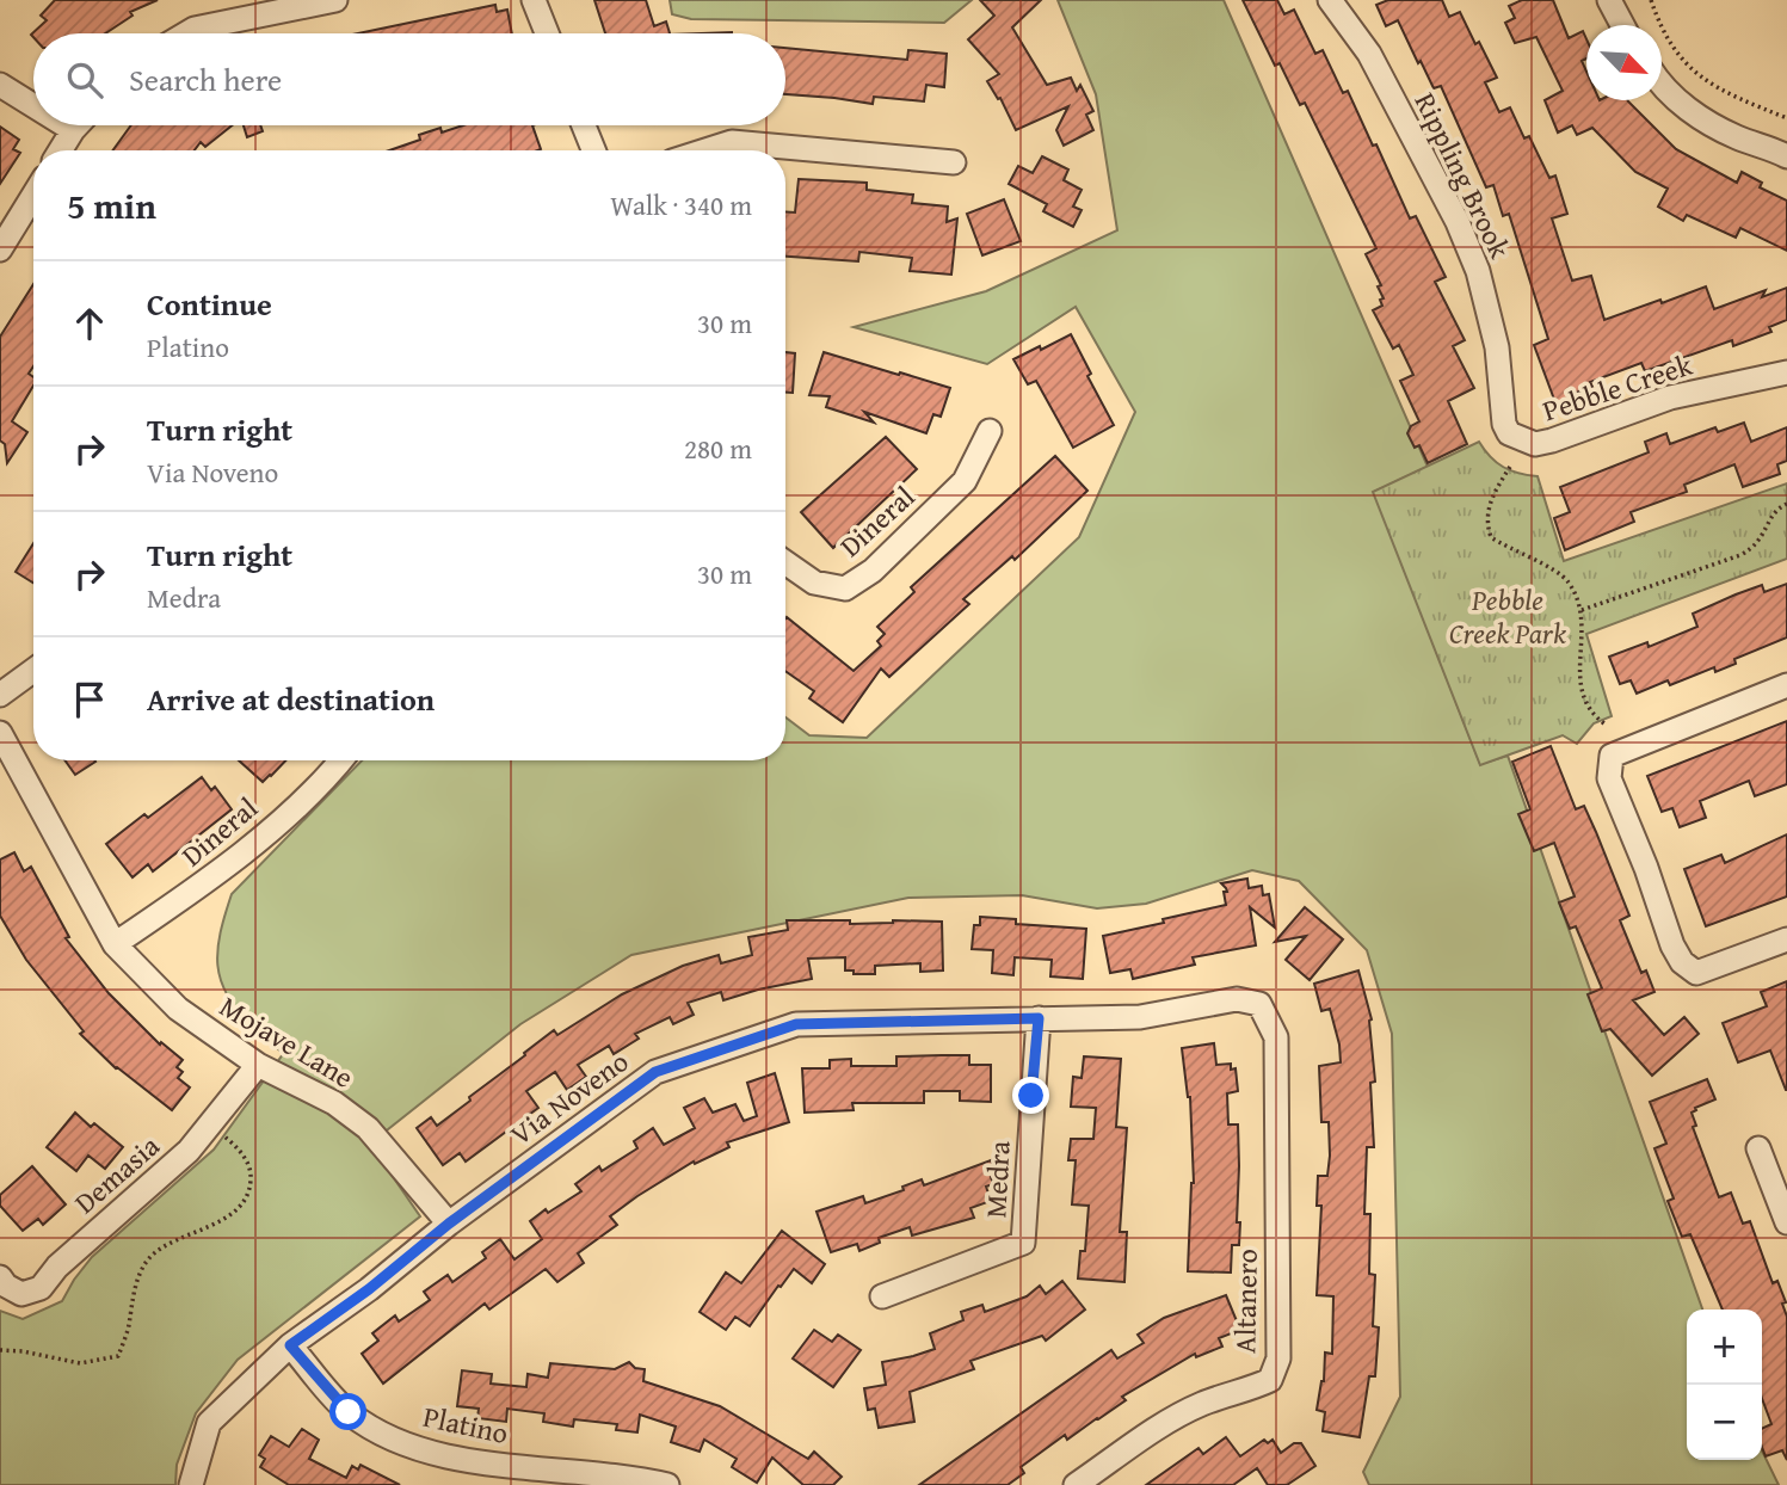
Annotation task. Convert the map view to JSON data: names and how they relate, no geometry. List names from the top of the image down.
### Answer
{
  "streets": {
    "street": [
      "Rippling Brook",
      "Pebble Creek",
      "Dineral",
      "Mojave Lane",
      "Via Noveno",
      "Demasia",
      "Medra",
      "Altanero",
      "Platino"
    ]
  },
  "crossings": [
    ["Rippling Brook", "Pebble Creek"],
    ["Dineral", "Mojave Lane"],
    ["Mojave Lane", "Via Noveno"],
    ["Mojave Lane", "Demasia"],
    ["Via Noveno", "Medra"],
    ["Via Noveno", "Altanero"],
    ["Via Noveno", "Platino"]
  ],
  "parks": ["Pebble Creek Park"],
  "north": "bottom right",
  "page": {
    "search": "Search here",
    "heading": ["5 min", "Walk · 340 m"],
    "list": [
      ["Continue", "Platino", "30 m"],
      ["Turn right", "Via Noveno", "280 m"],
      ["Turn right", "Medra", "30 m"],
      "Arrive at destination"
    ],
    "map_buttons": ["+", "−"]
  }
}
